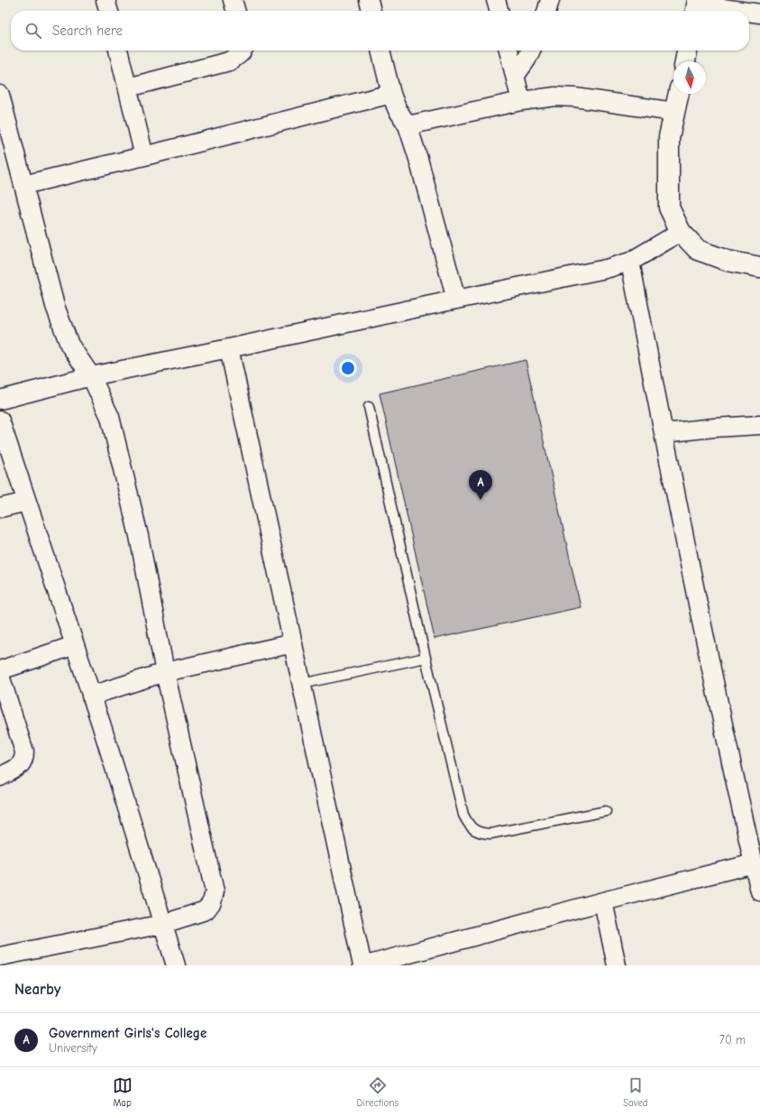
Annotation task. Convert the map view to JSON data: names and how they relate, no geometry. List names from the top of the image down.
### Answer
{
  "north": "bottom",
  "page": {
    "search": "Search here",
    "pins": "A",
    "heading": "Nearby",
    "list": [
      {
        "mark": "A",
        "name": "Government Girls's College",
        "note": "University",
        "value": "70 m"
      }
    ],
    "nav": ["Map", "Directions", "Saved"]
  }
}
